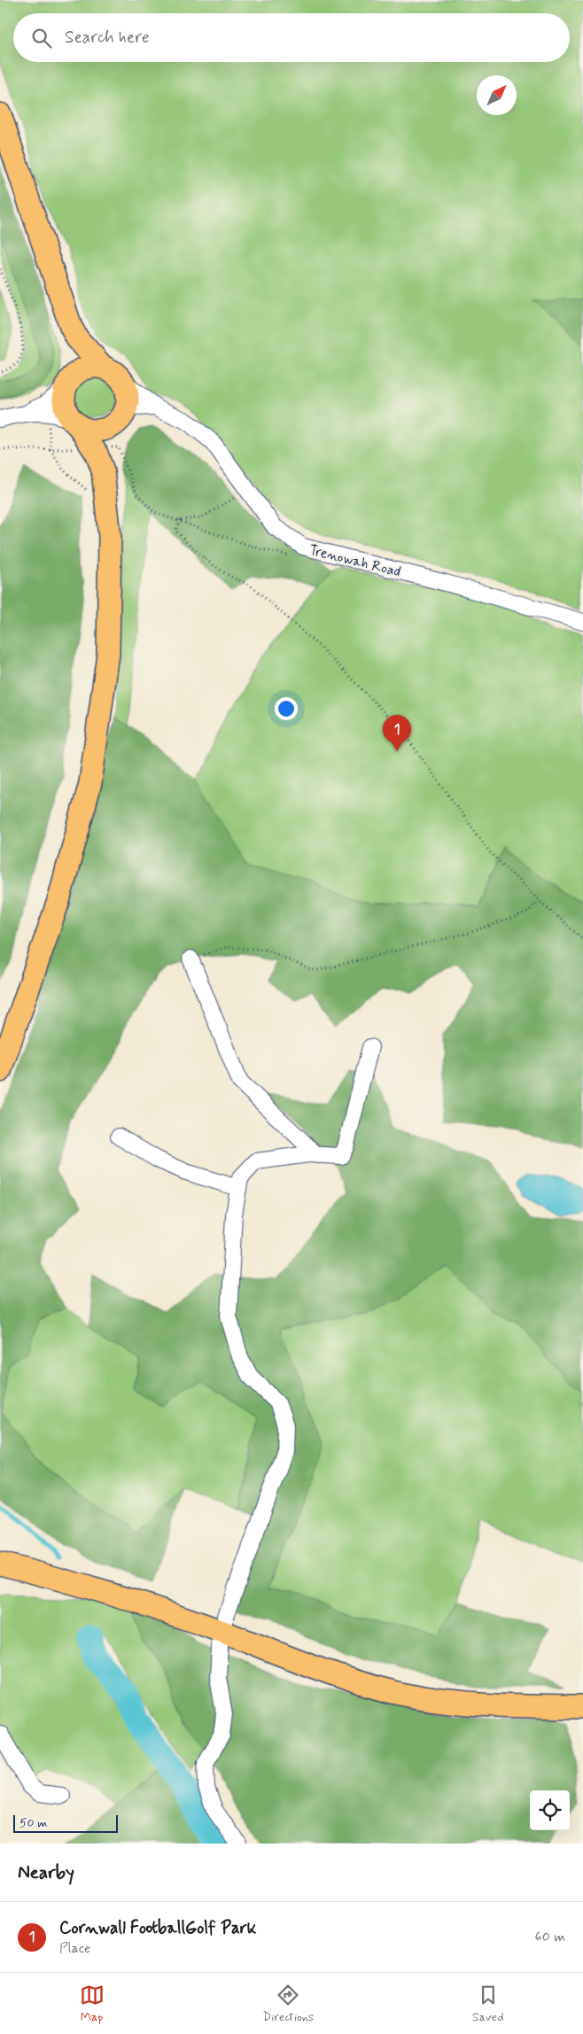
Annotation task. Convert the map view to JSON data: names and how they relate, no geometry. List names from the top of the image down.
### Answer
{
  "streets": {
    "street": ["Trenowah Road"]
  },
  "scale_bar": "50 m",
  "north": "top right",
  "page": {
    "search": "Search here",
    "pins": "1",
    "scale": "50 m",
    "heading": "Nearby",
    "list": [
      {
        "mark": "1",
        "name": "Cornwall FootballGolf Park",
        "note": "Place",
        "value": "60 m"
      }
    ],
    "nav": ["Map", "Directions", "Saved"]
  }
}
